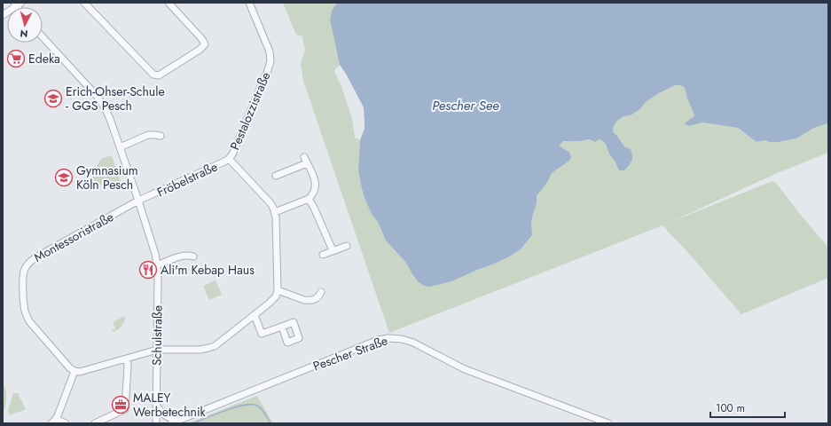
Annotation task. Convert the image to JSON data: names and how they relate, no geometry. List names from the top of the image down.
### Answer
{
  "streets": {
    "street": [
      "Pestalozzistraße",
      "Fröbelstraße",
      "Montessoristraße",
      "Schulstraße",
      "Pescher Straße"
    ]
  },
  "crossings": [
    ["Pestalozzistraße", "Fröbelstraße"],
    ["Fröbelstraße", "Montessoristraße"],
    ["Fröbelstraße", "Schulstraße"],
    ["Montessoristraße", "Schulstraße"]
  ],
  "water": ["Pescher See"],
  "places": {
    "supermarket": ["Edeka"],
    "school or university": ["Erich-Ohser-Schule - GGS Pesch", "Gymnasium Köln Pesch"],
    "restaurant": ["Ali'm Kebap Haus"],
    "office": ["MALEY Werbetechnik"]
  },
  "scale_bar": "100 m",
  "north": "bottom"
}
